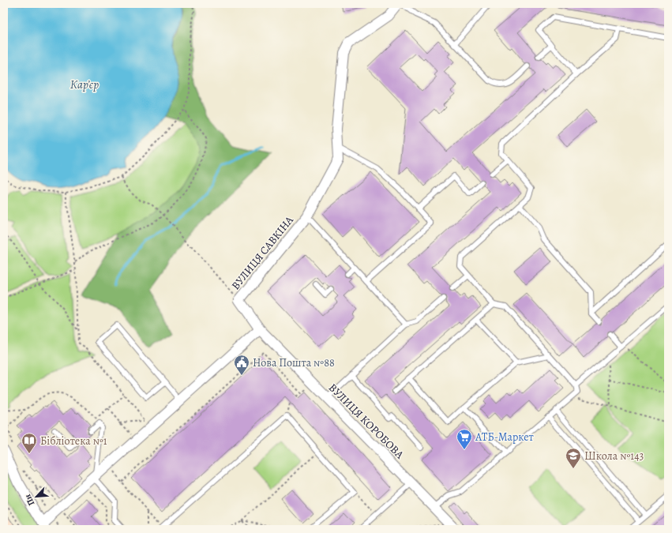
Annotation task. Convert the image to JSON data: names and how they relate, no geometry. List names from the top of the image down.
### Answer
{
  "streets": {
    "street": ["ВУЛИЦЯ САВКІНА", "ВУЛИЦЯ КОРОБОВА"]
  },
  "crossings": [
    ["ВУЛИЦЯ САВКІНА", "ВУЛИЦЯ КОРОБОВА"]
  ],
  "water": ["Кар’єр"],
  "places": {
    "public building": ["Нова Пошта №88"],
    "supermarket": ["АТБ-Маркет"],
    "library": ["Бібліотека №1"],
    "school or university": ["Школа №143"]
  },
  "north": "bottom left"
}
